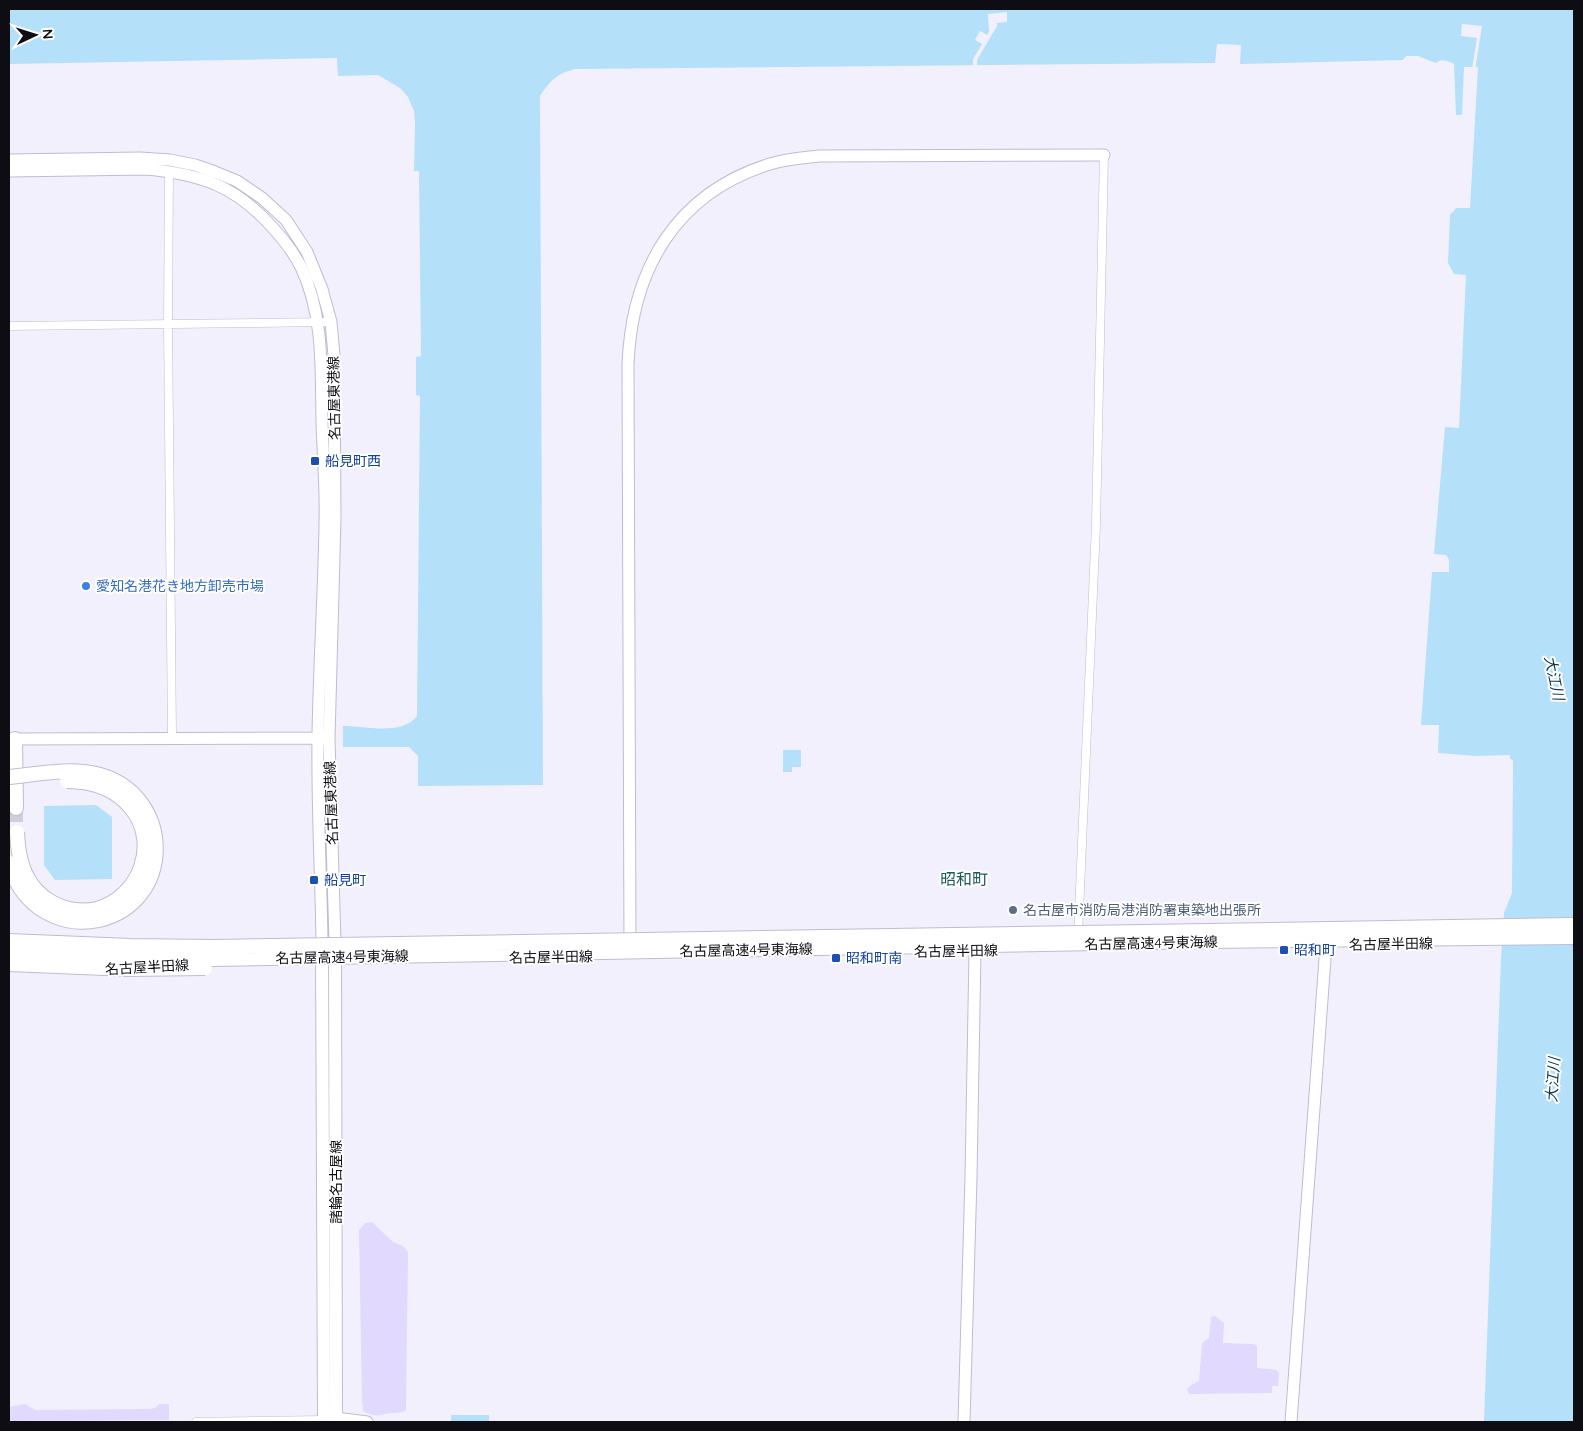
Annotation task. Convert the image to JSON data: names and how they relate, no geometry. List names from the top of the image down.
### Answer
{
  "streets": {
    "highway": ["名古屋高速4号東海線"],
    "main road": ["名古屋半田線", "諸輪名古屋線"],
    "street": ["名古屋東港線"]
  },
  "crossings": [
    ["名古屋東港線", "名古屋半田線"],
    ["名古屋東港線", "諸輪名古屋線"],
    ["名古屋高速4号東海線", "名古屋半田線"],
    ["名古屋高速4号東海線", "諸輪名古屋線"],
    ["名古屋半田線", "諸輪名古屋線"]
  ],
  "districts": ["昭和町"],
  "water": ["大江川"],
  "places": {
    "transit": [
      "船見町西",
      "船見町",
      "昭和町",
      "昭和町南"
    ],
    "other": ["愛知名港花き地方卸売市場", "名古屋市消防局港消防署東築地出張所"]
  },
  "north": "right"
}
